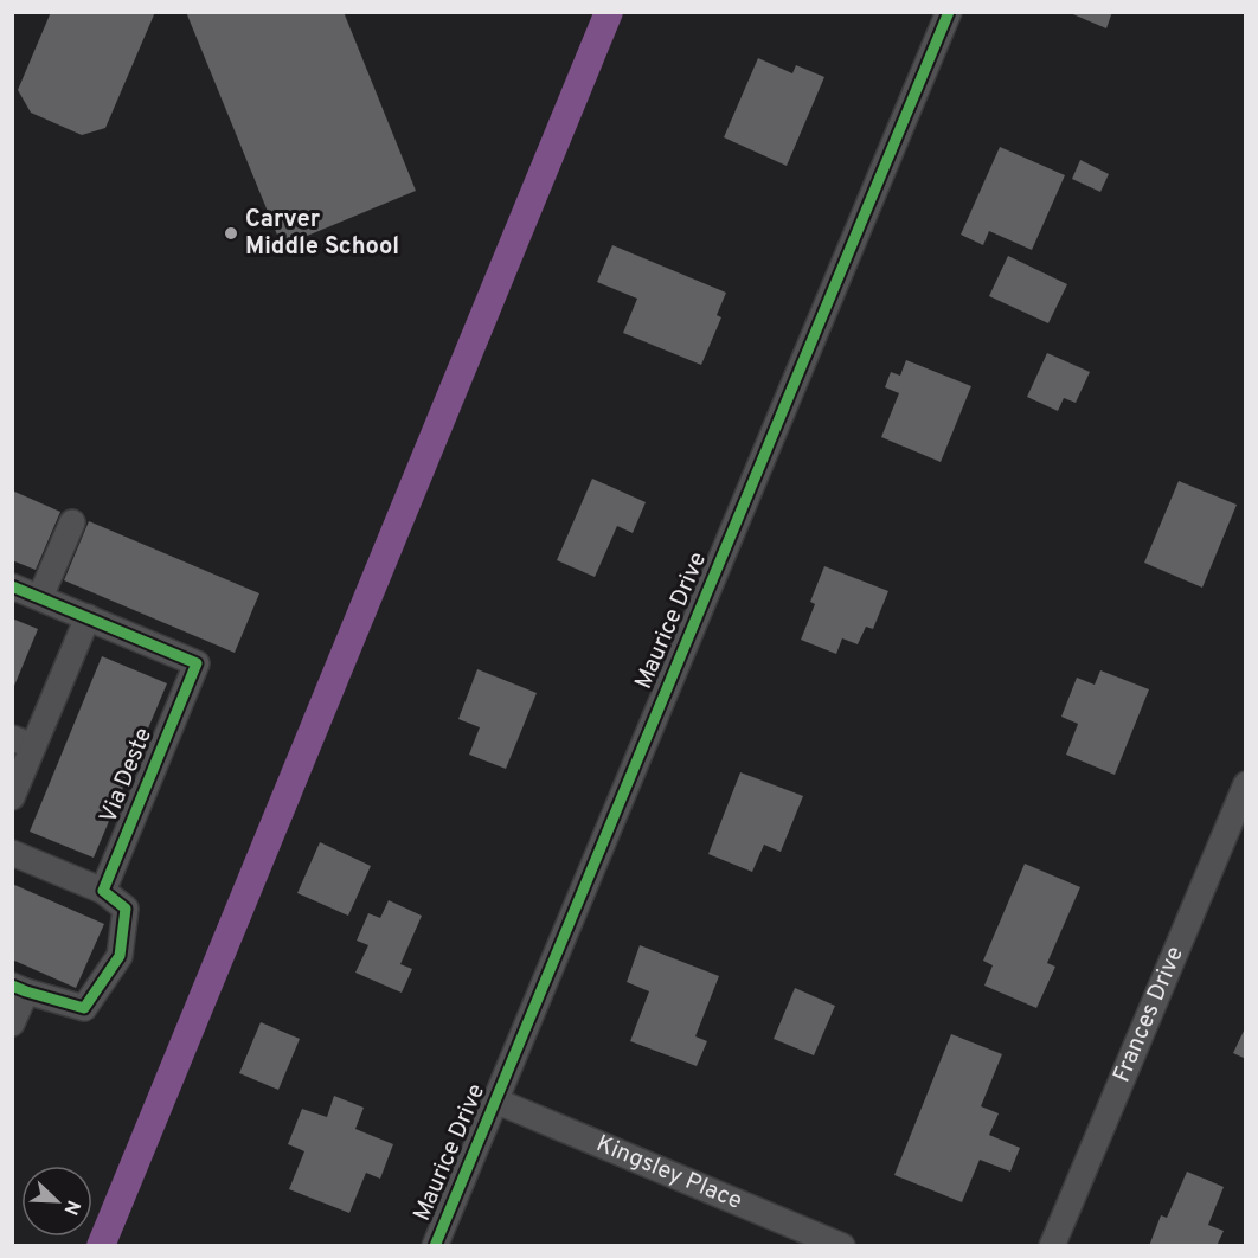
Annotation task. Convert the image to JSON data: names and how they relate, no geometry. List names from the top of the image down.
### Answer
{
  "streets": {
    "street": [
      "Maurice Drive",
      "Via Deste",
      "Frances Drive",
      "Kingsley Place"
    ]
  },
  "crossings": [
    ["Maurice Drive", "Kingsley Place"]
  ],
  "places": ["Carver Middle School"],
  "north": "bottom right"
}
